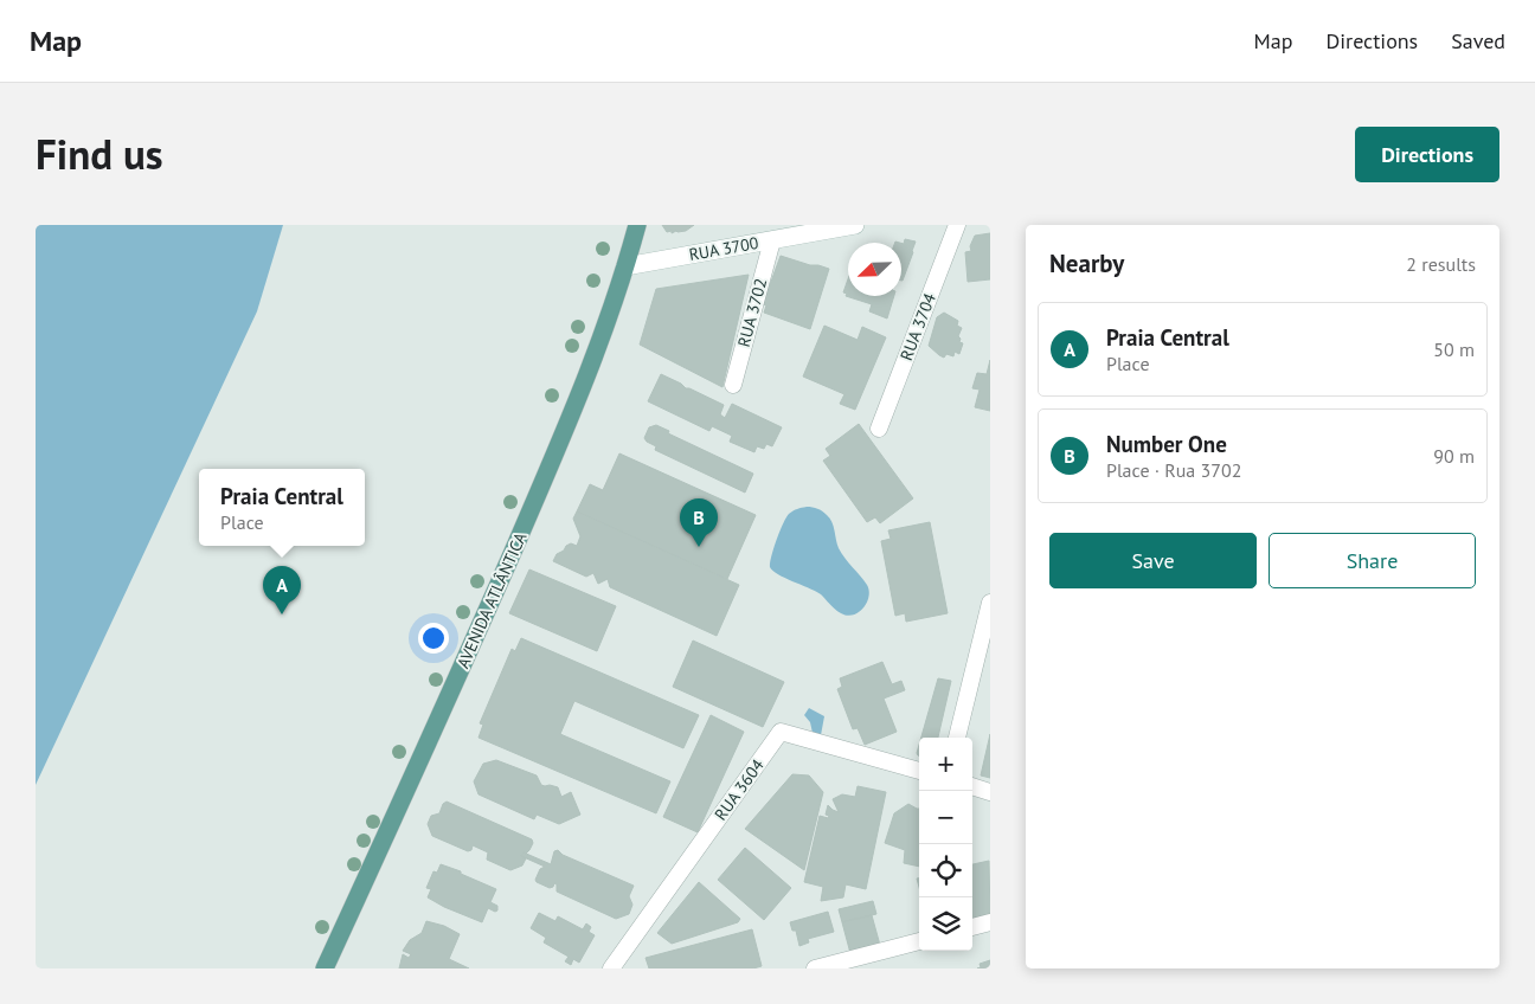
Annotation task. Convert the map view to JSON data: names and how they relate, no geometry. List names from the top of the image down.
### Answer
{
  "streets": {
    "main road": ["RUA 3700", "AVENIDA ATLÂNTICA"],
    "street": ["RUA 3702", "RUA 3704", "RUA 3604"]
  },
  "crossings": [
    ["RUA 3700", "RUA 3702"],
    ["RUA 3700", "AVENIDA ATLÂNTICA"]
  ],
  "north": "bottom left",
  "page": {
    "header": "Map",
    "nav": ["Map", "Directions", "Saved"],
    "title": "Find us",
    "buttons": [
      "Directions",
      ["Save", "Share"]
    ],
    "heading": ["Nearby", "2 results"],
    "list": [
      {
        "mark": "A",
        "name": "Praia Central",
        "note": "Place",
        "value": "50 m"
      },
      {
        "mark": "B",
        "name": "Number One",
        "note": "Place · Rua 3702",
        "value": "90 m"
      }
    ],
    "popup": ["Praia Central", "Place"],
    "pins": ["B", "A"],
    "map_buttons": ["+", "−"]
  }
}
